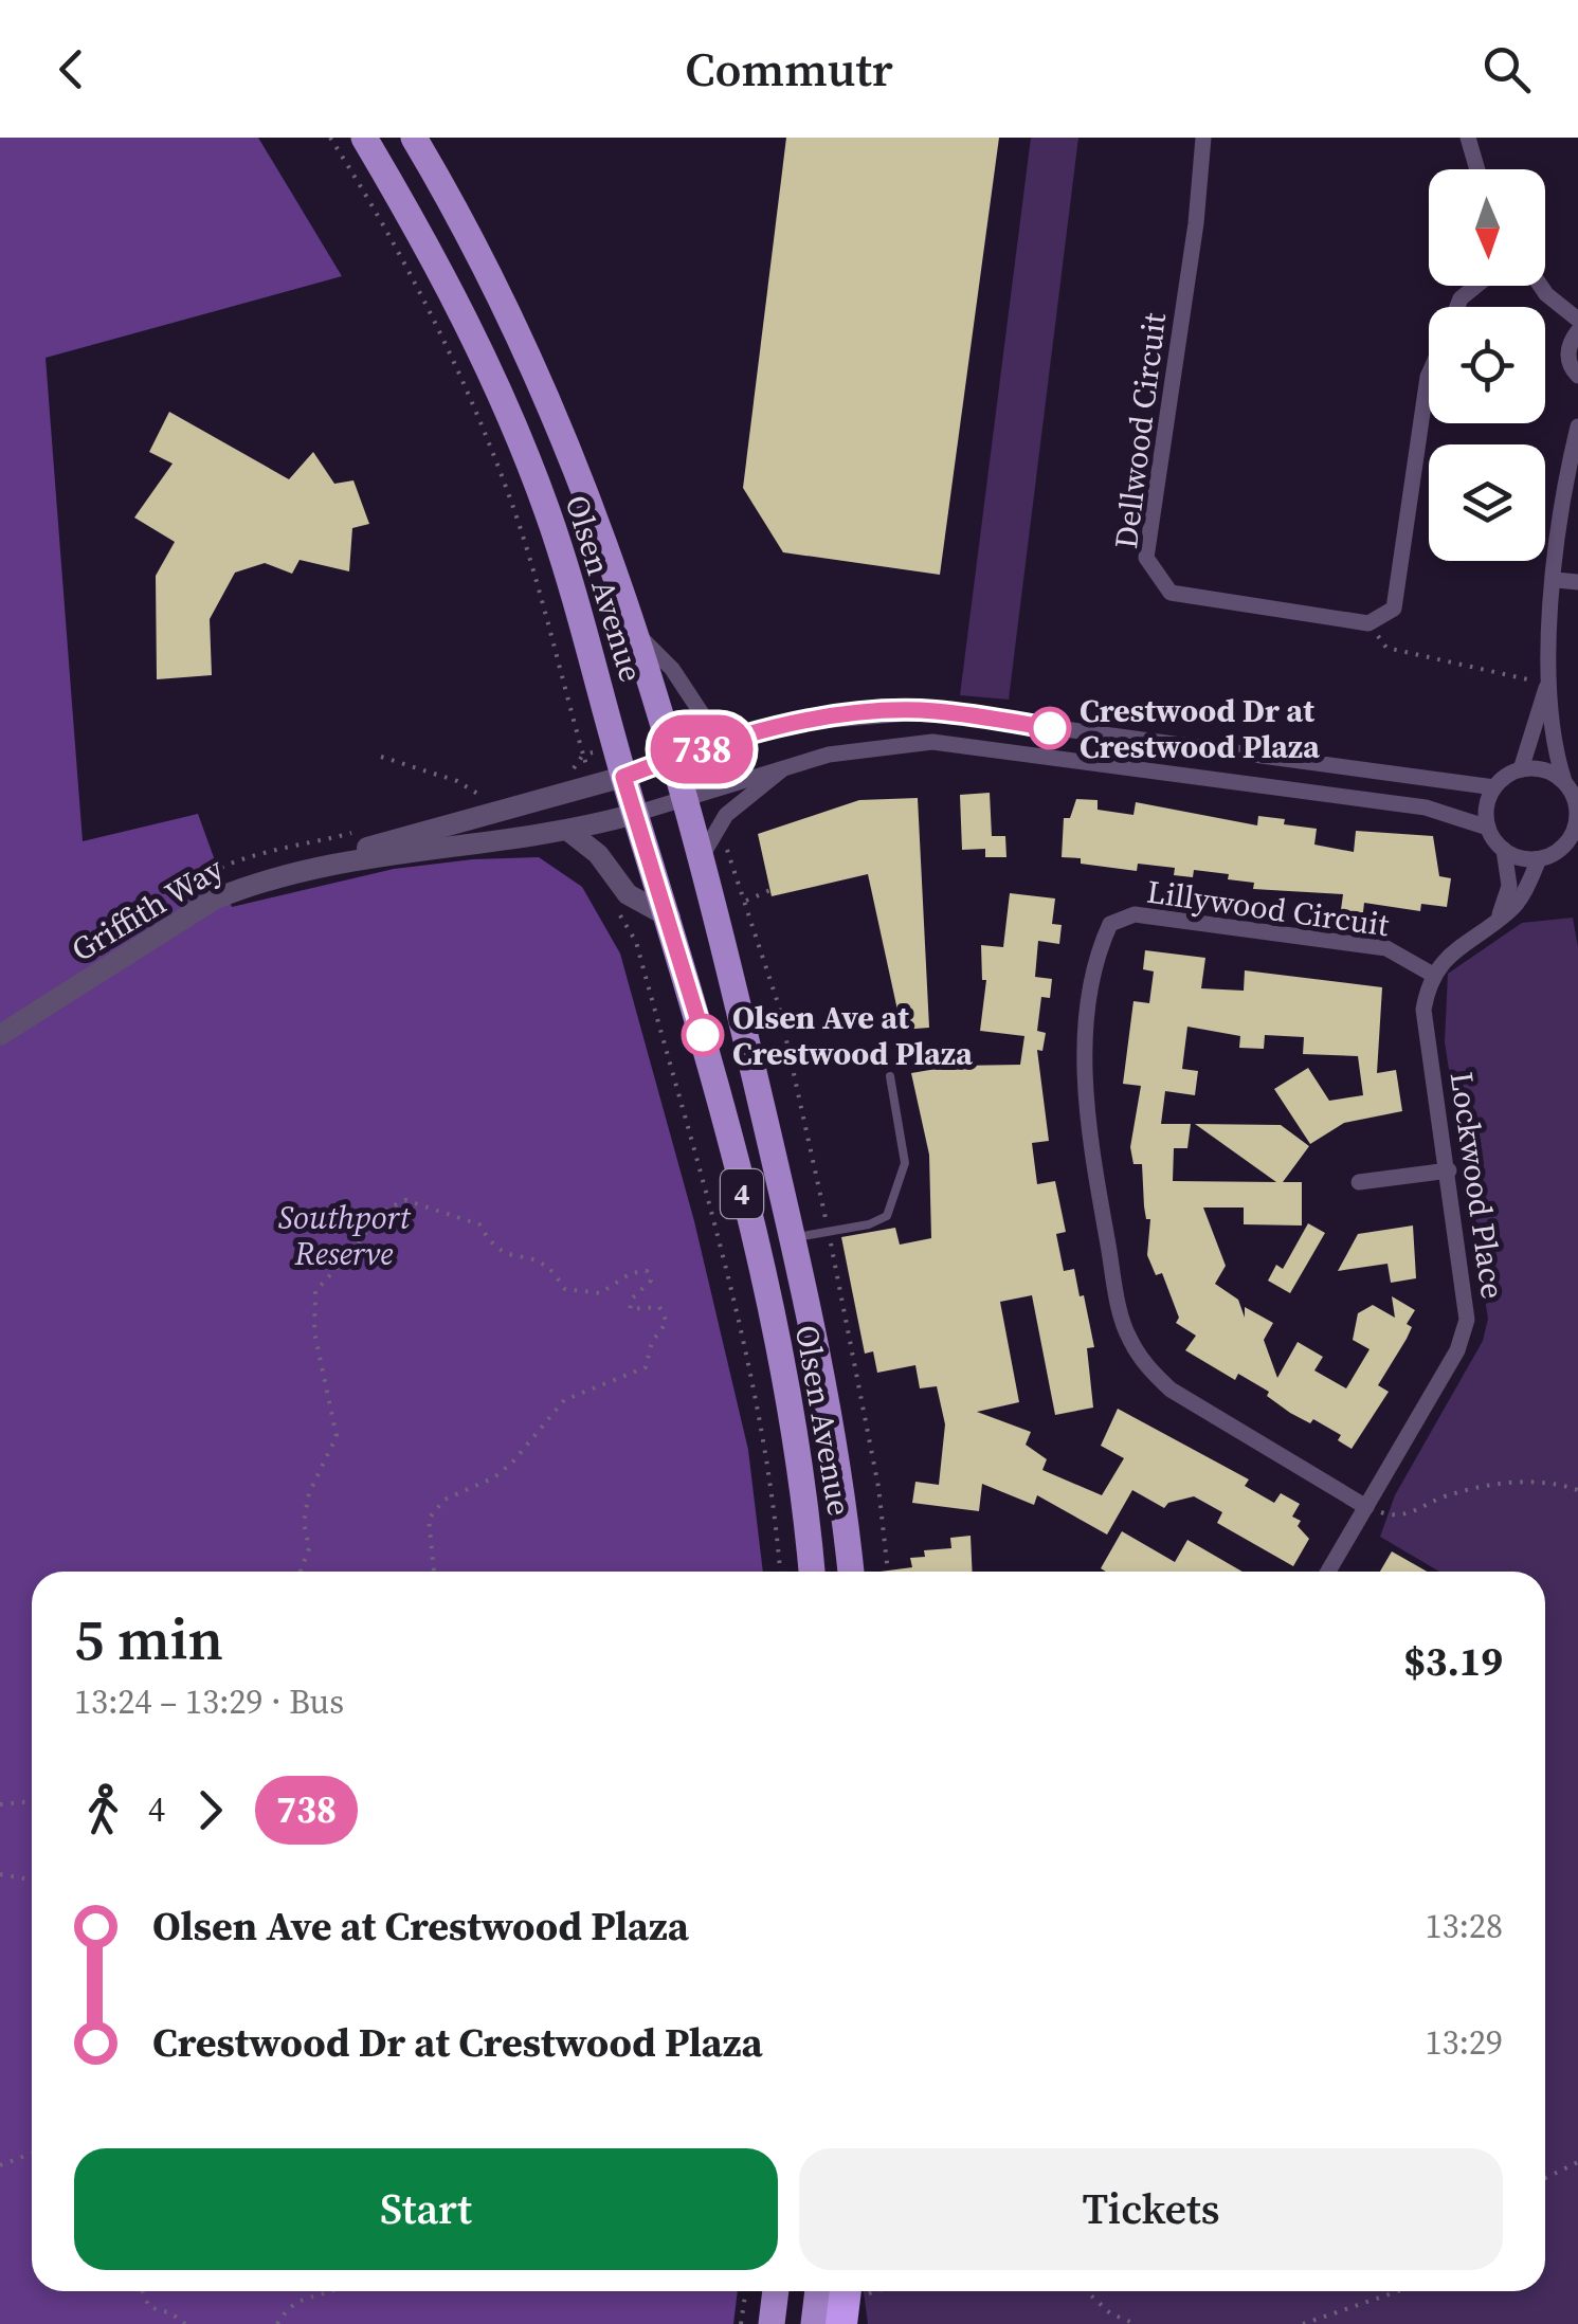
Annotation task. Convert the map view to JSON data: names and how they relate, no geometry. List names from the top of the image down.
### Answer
{
  "streets": {
    "main road": ["Olsen Avenue", "4"],
    "street": [
      "Dellwood Circuit",
      "Lillywood Circuit",
      "Griffith Way",
      "Lockwood Place"
    ]
  },
  "crossings": [
    ["Olsen Avenue", "Griffith Way"],
    ["Lillywood Circuit", "Lockwood Place"]
  ],
  "parks": ["Southport Reserve"],
  "places": ["Crestwood Dr at Crestwood Plaza", "Olsen Ave at Crestwood Plaza"],
  "lines": ["bus line 738"],
  "north": "bottom",
  "page": {
    "header": "Commutr",
    "on_map": "738",
    "heading": ["5 min", "13:24 – 13:29 · Bus", "$3.19"],
    "legs": ["4", "738"],
    "list": [
      {
        "name": "Olsen Ave at Crestwood Plaza",
        "value": "13:28"
      },
      {
        "name": "Crestwood Dr at Crestwood Plaza",
        "value": "13:29"
      }
    ],
    "buttons": ["Start", "Tickets"]
  }
}
